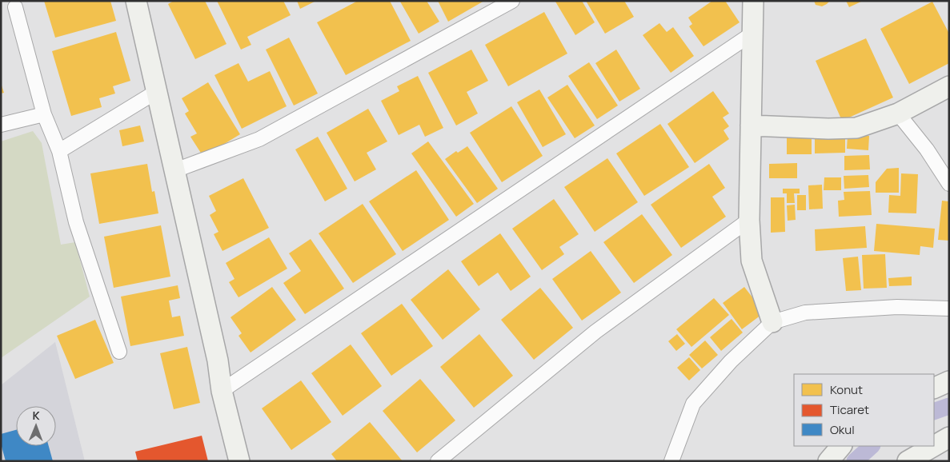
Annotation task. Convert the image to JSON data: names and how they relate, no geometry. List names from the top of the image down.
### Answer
{
  "legend": ["Konut", "Ticaret", "Okul"],
  "north": "top"
}
